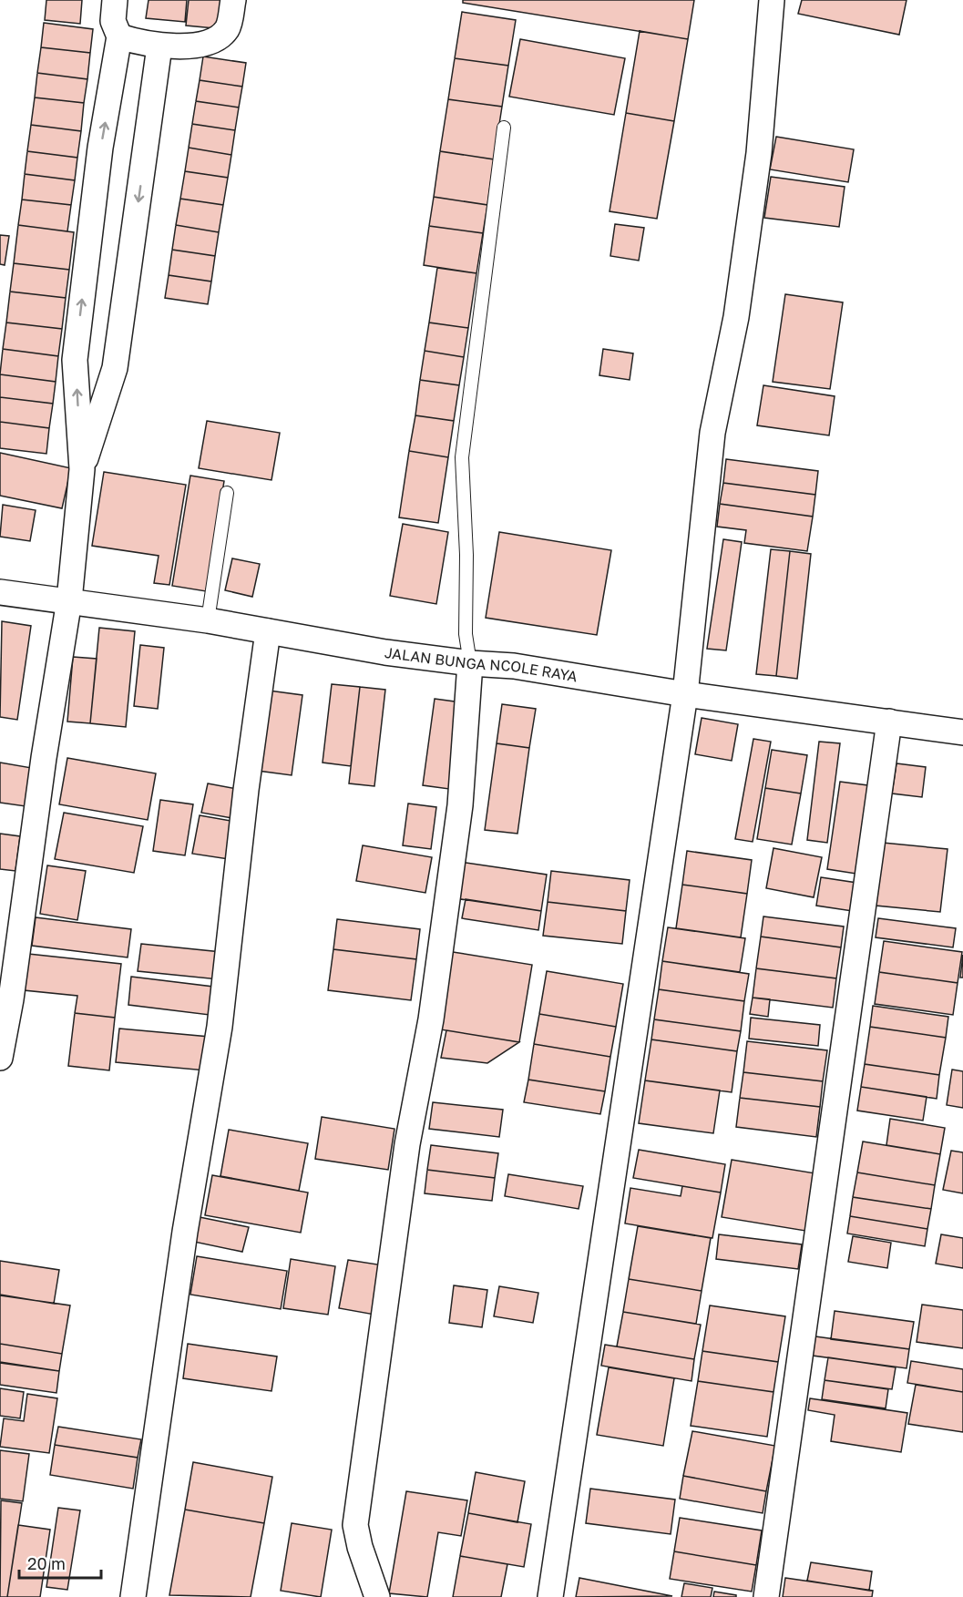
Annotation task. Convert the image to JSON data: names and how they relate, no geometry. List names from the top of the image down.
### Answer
{
  "streets": {
    "street": ["JALAN BUNGA NCOLE RAYA"]
  },
  "scale_bar": "20 m"
}
